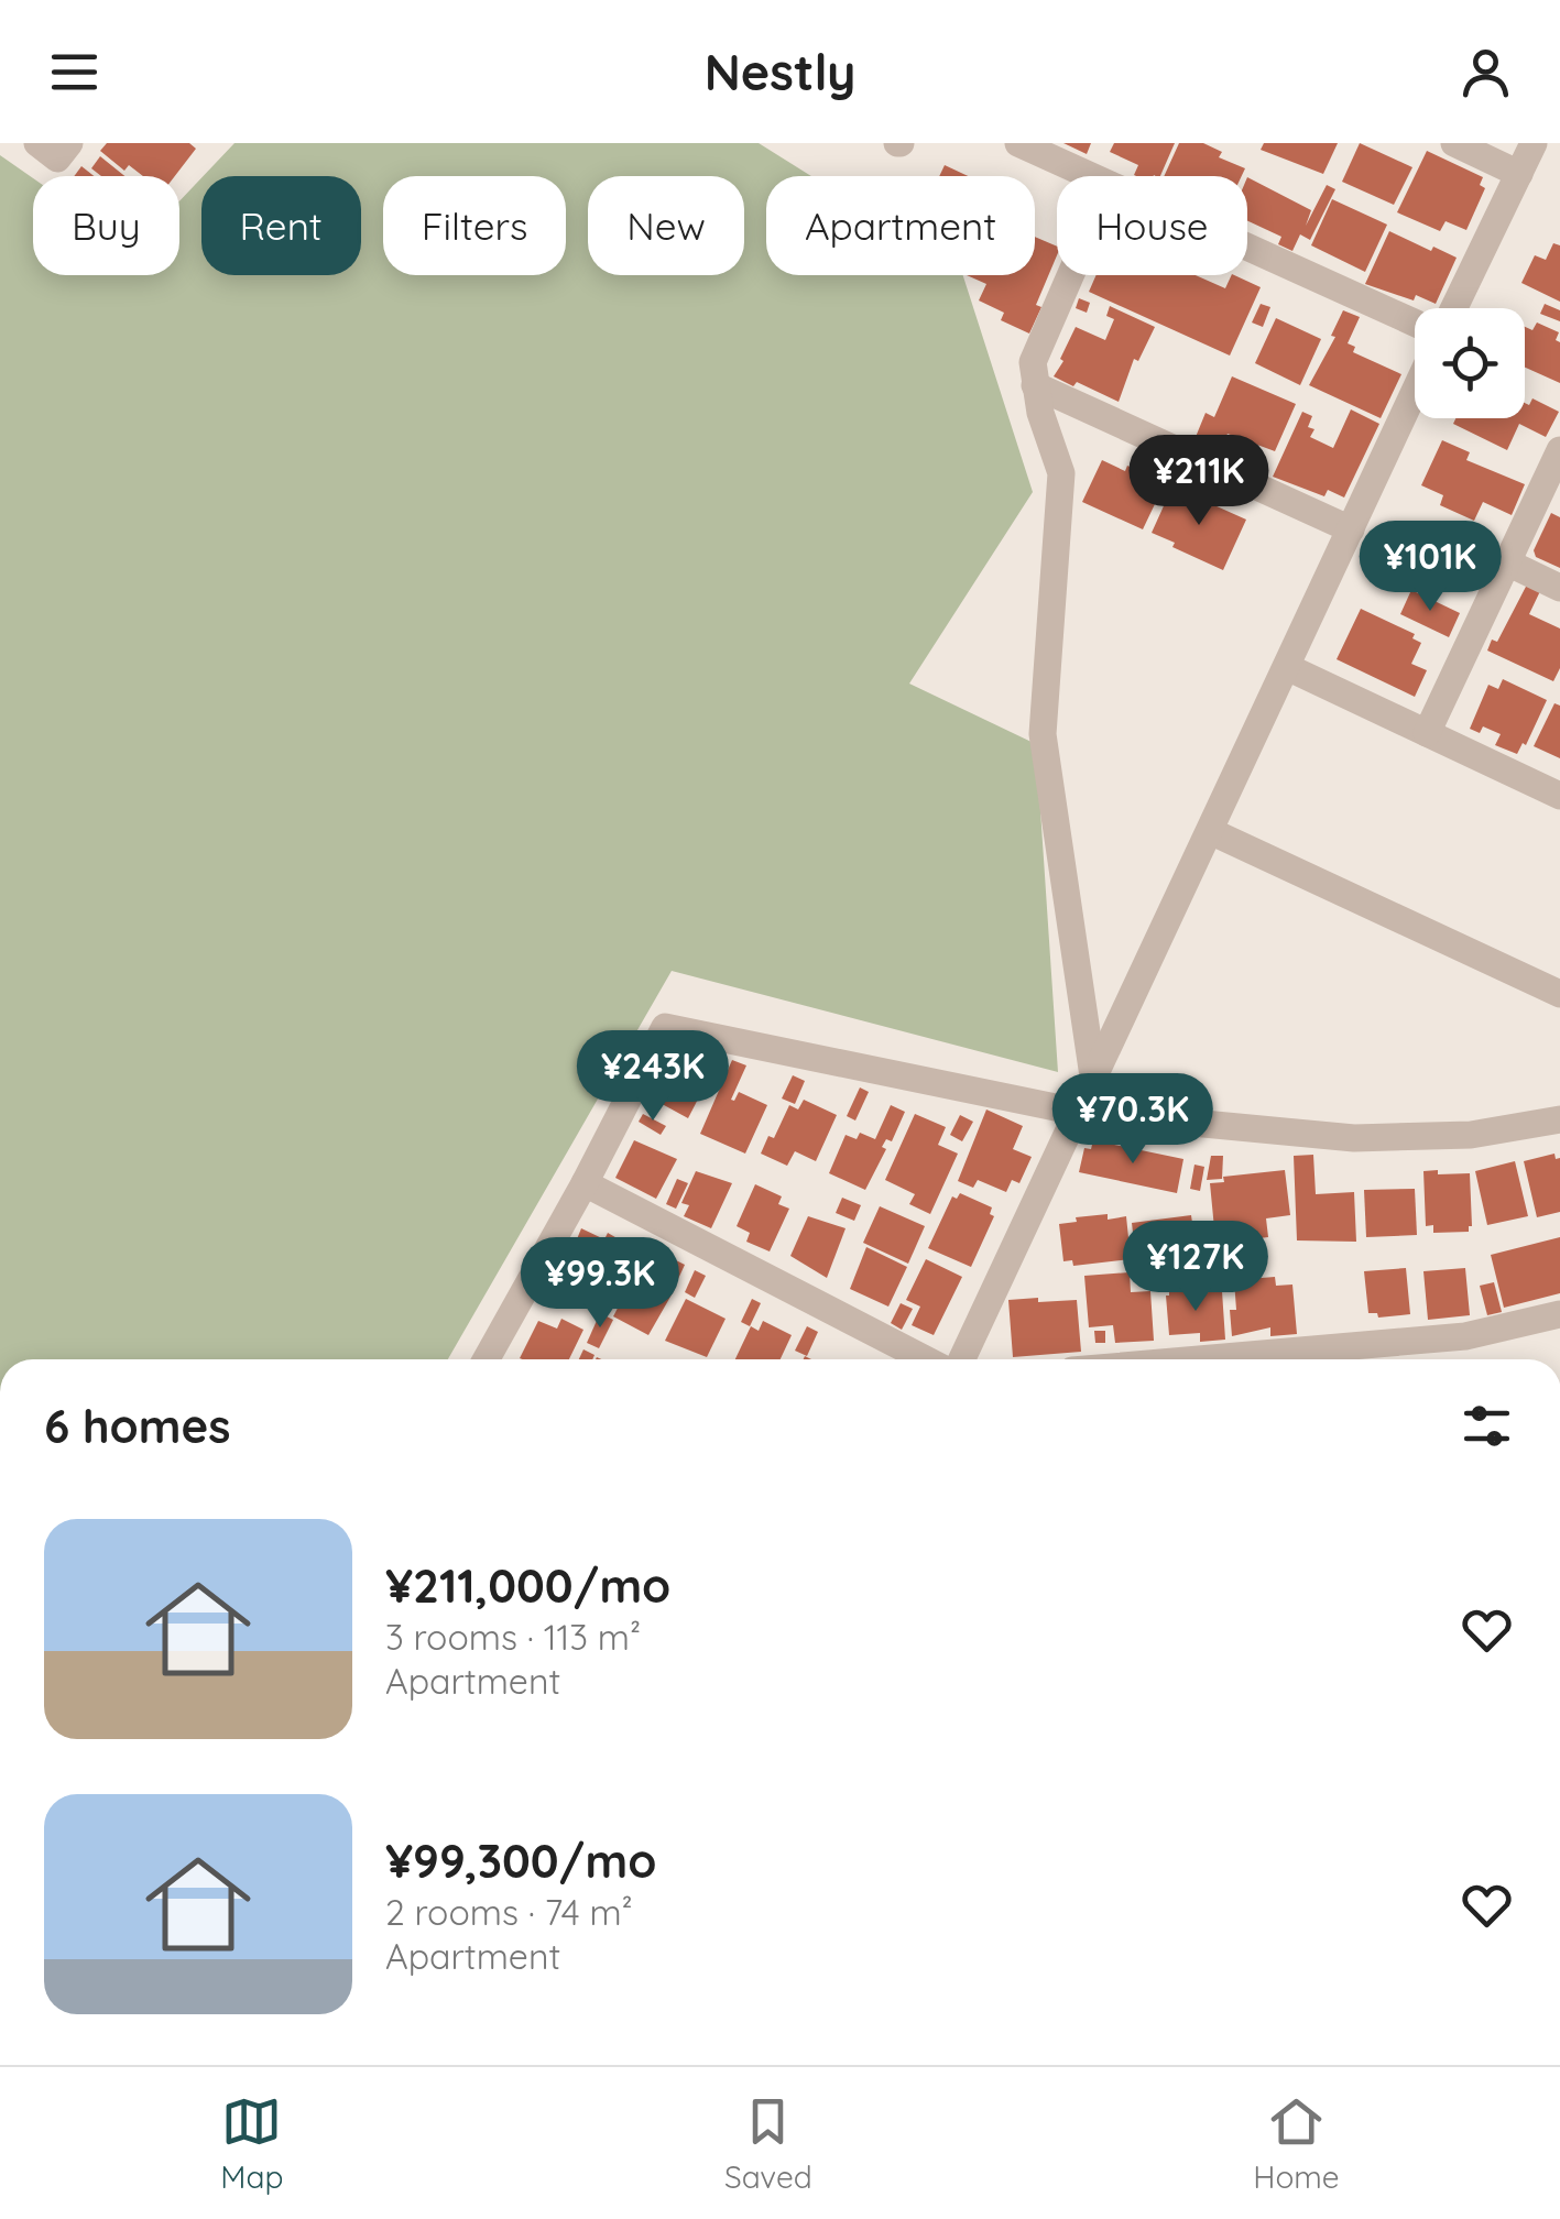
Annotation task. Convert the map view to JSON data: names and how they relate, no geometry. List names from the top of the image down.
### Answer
{
  "page": {
    "header": "Nestly",
    "chip": [
      "Buy",
      "Rent",
      "Filters",
      "New",
      "Apartment",
      "House"
    ],
    "price": [
      "¥211K",
      "¥101K",
      "¥243K",
      "¥70.3K",
      "¥127K",
      "¥99.3K"
    ],
    "heading": "6 homes",
    "list": [
      {
        "name": "¥211,000/mo",
        "note": "3 rooms · 113 m² · Apartment"
      },
      {
        "name": "¥99,300/mo",
        "note": "2 rooms · 74 m² · Apartment"
      }
    ],
    "tabs": ["Map", "Saved", "Home"]
  }
}
